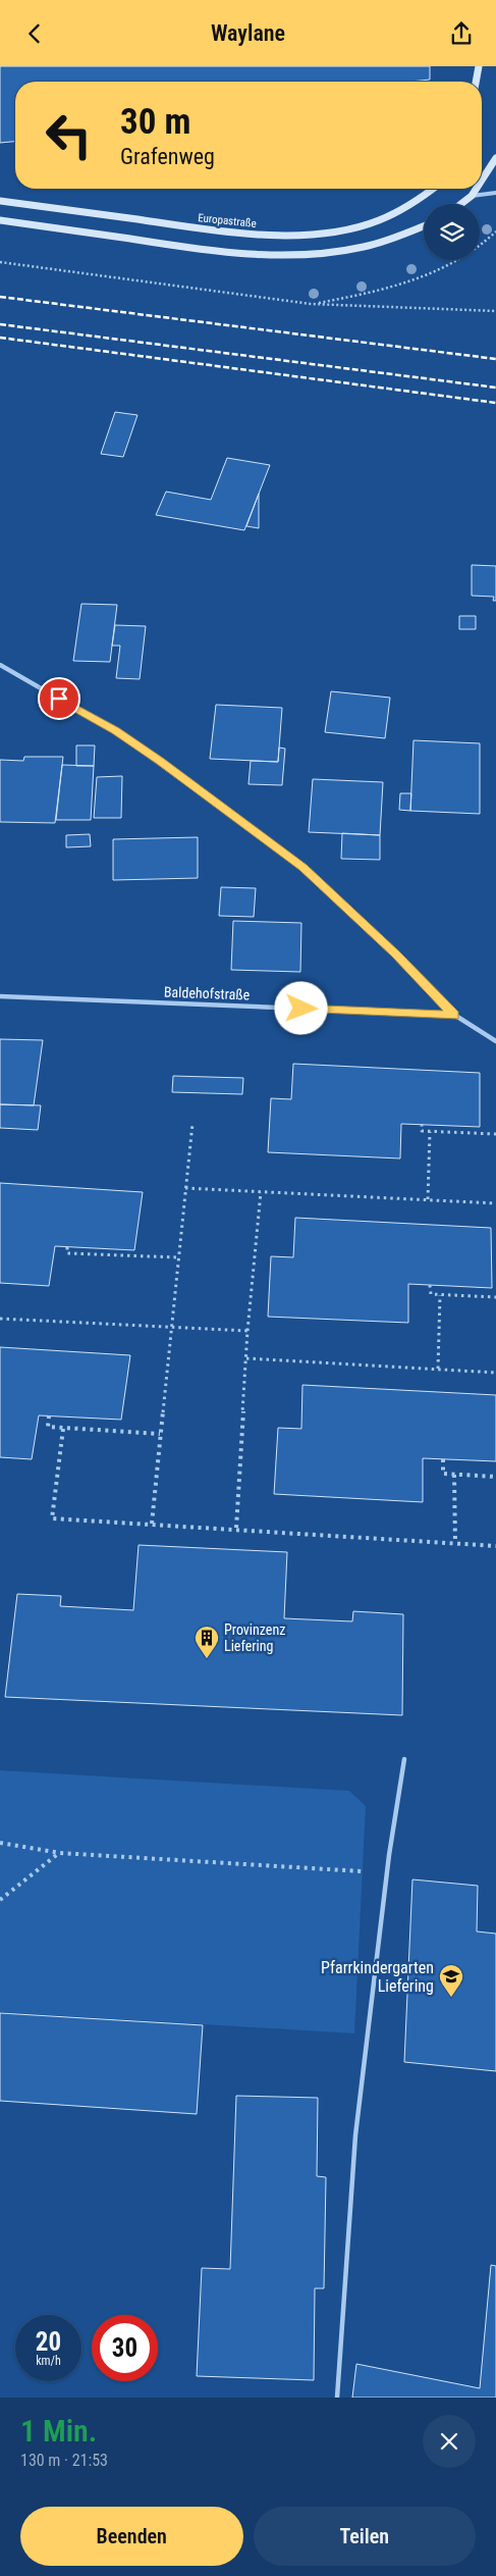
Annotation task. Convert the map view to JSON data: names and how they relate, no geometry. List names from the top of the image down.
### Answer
{
  "streets": {
    "street": ["Europastraße", "Baldehofstraße"]
  },
  "places": {
    "building": ["Provinzenz Liefering"],
    "school or university": ["Pfarrkindergarten Liefering"]
  },
  "page": {
    "header": "Waylane",
    "turn": ["30 m", "Grafenweg"],
    "speed": "20 km/h",
    "limit": "30",
    "heading": ["1 Min.", "130 m · 21:53"],
    "buttons": ["Beenden", "Teilen"]
  }
}
